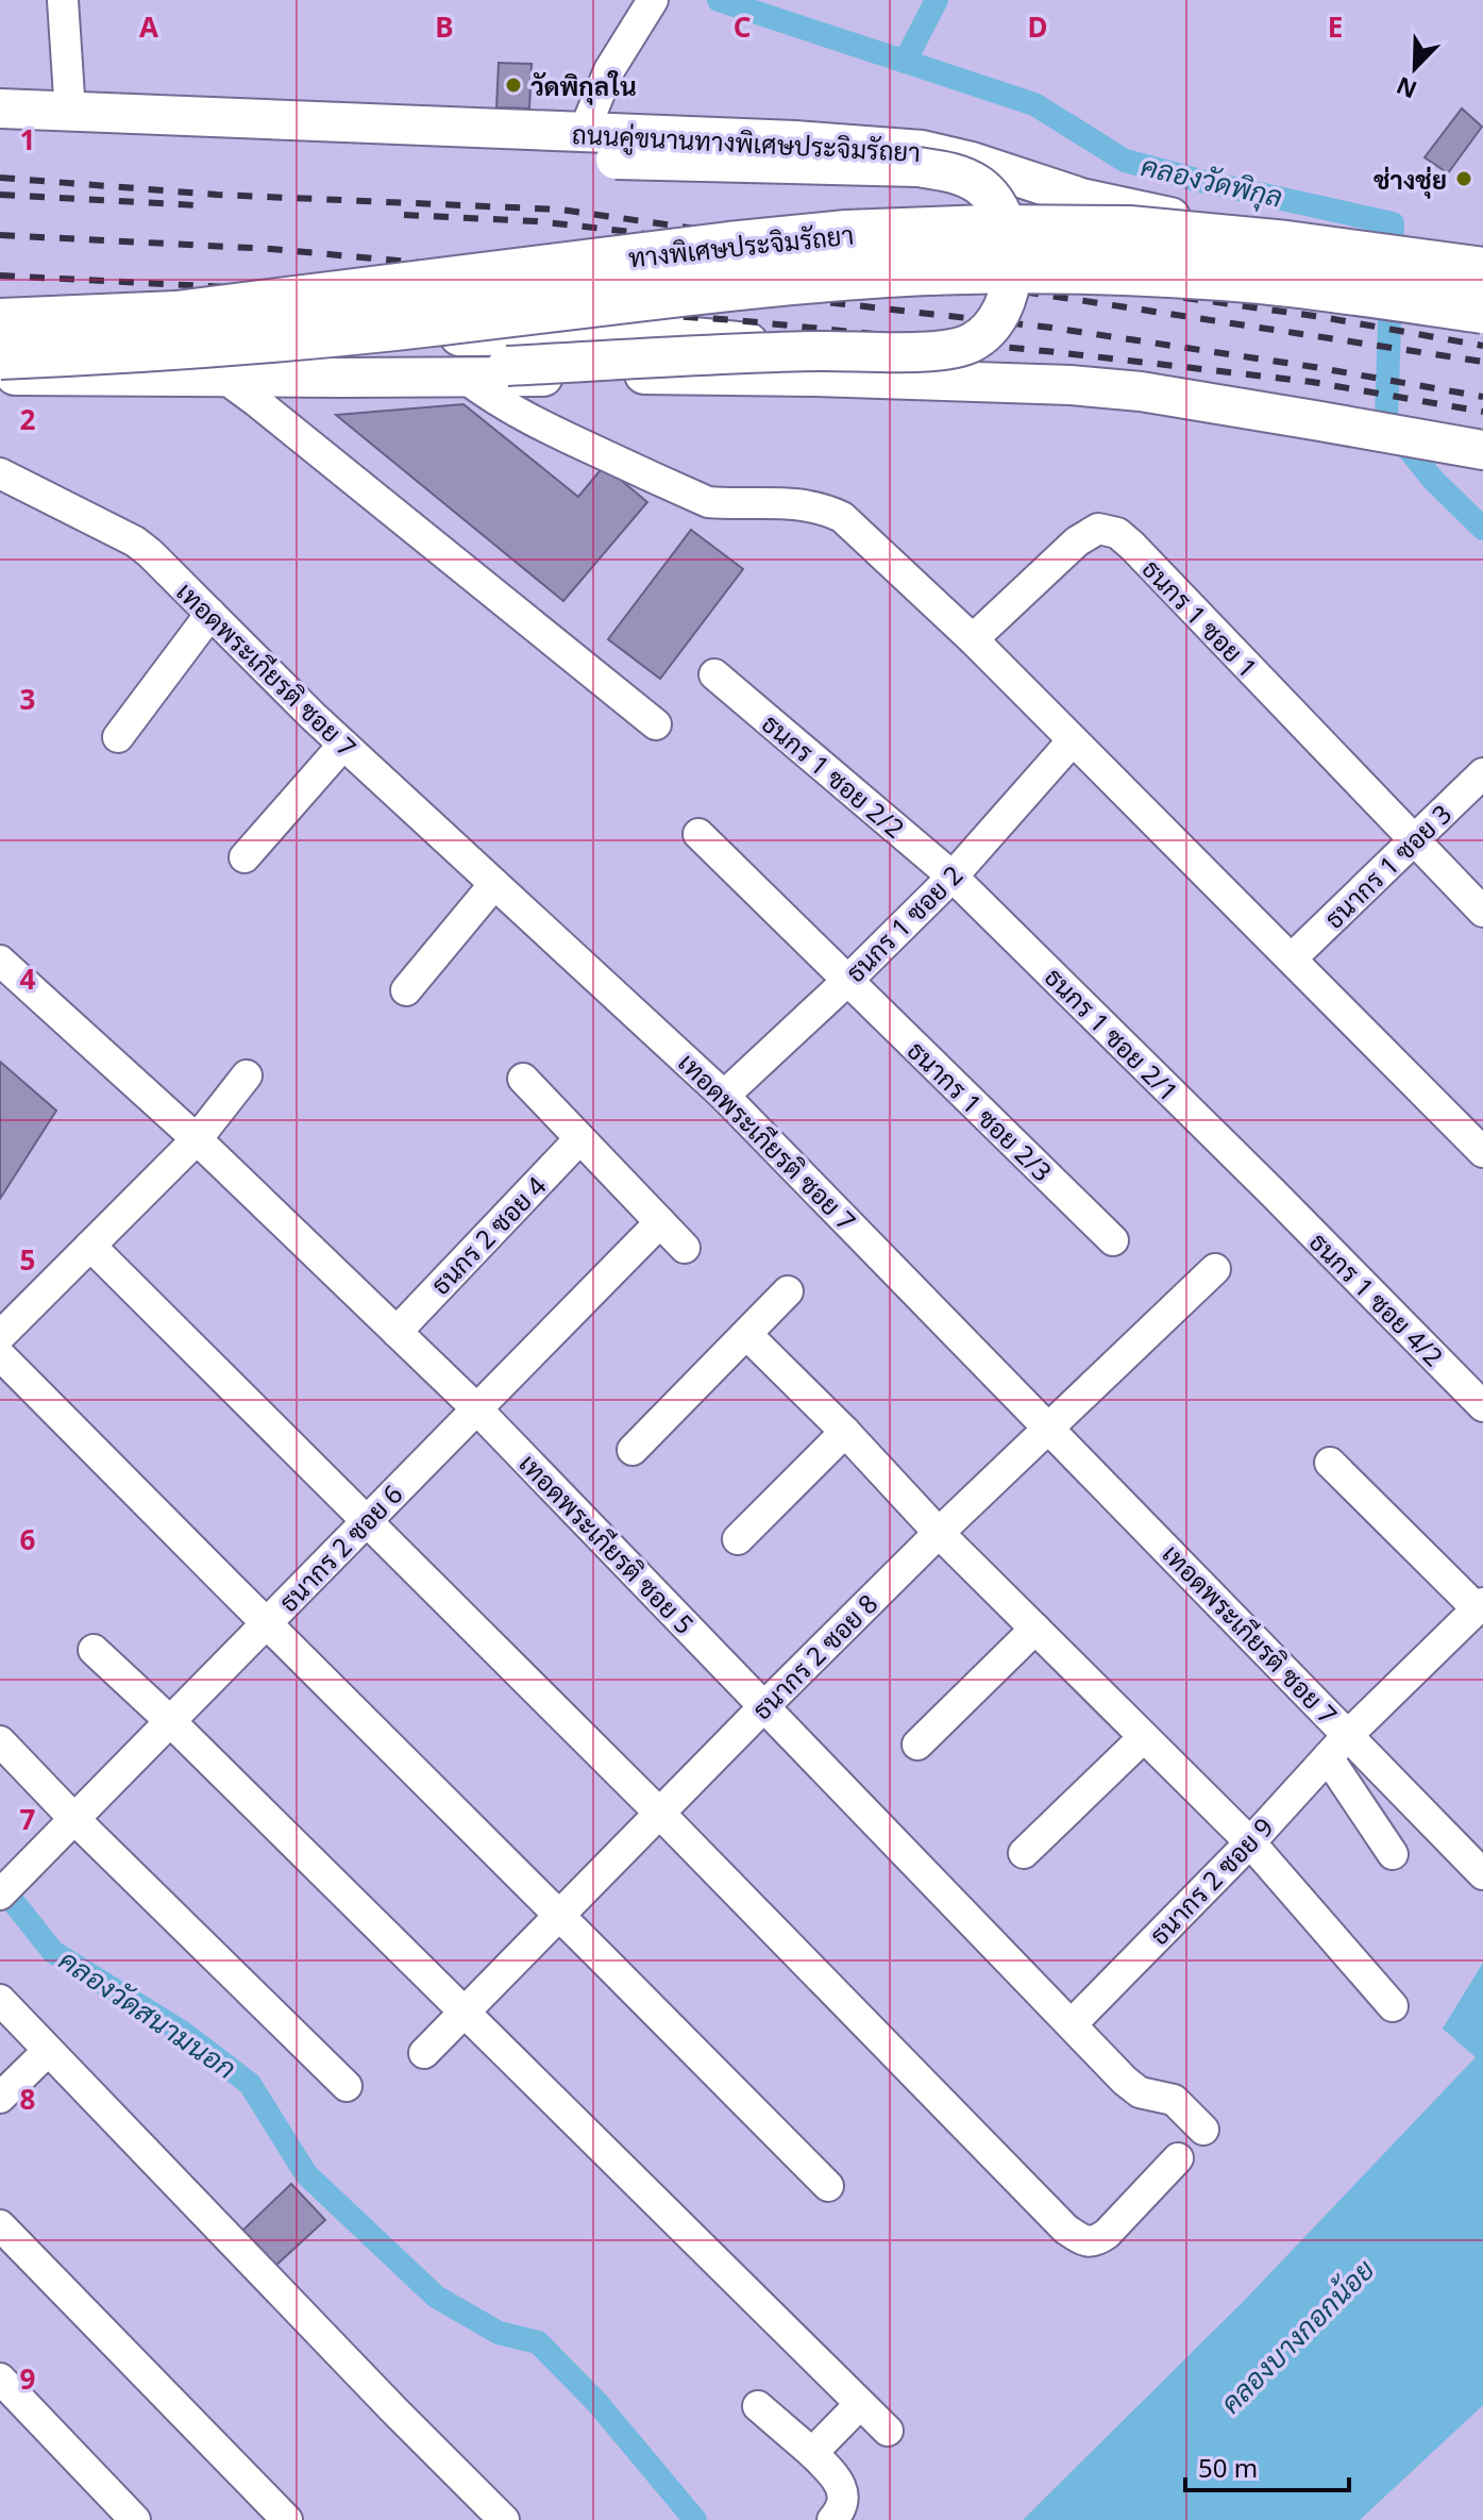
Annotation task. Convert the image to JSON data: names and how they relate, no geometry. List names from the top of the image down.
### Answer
{
  "streets": {
    "highway": ["ทางพิเศษประจิมรัถยา"],
    "main road": ["ถนนคู่ขนานทางพิเศษประจิมรัถยา"],
    "street": [
      "ธนกร 1 ซอย 1",
      "เทอดพระเกียรติ ซอย 7",
      "ธนกร 1 ซอย 2/2",
      "ธนากร 1 ซอย 3",
      "ธนกร 1 ซอย 2",
      "ธนกร 1 ซอย 2/1",
      "ธนากร 1 ซอย 2/3",
      "ธนกร 2 ซอย 4",
      "ธนกร 1 ซอย 4/2",
      "เทอดพระเกียรติ ซอย 5",
      "ธนากร 2 ซอย 6",
      "ธนากร 2 ซอย 8",
      "ธนากร 2 ซอย 9"
    ]
  },
  "crossings": [
    ["ธนกร 1 ซอย 1", "ธนากร 1 ซอย 3"],
    ["เทอดพระเกียรติ ซอย 7", "ธนกร 1 ซอย 2"],
    ["เทอดพระเกียรติ ซอย 7", "ธนากร 2 ซอย 8"],
    ["เทอดพระเกียรติ ซอย 7", "ธนากร 2 ซอย 9"],
    ["ธนกร 1 ซอย 2/2", "ธนกร 1 ซอย 2"],
    ["ธนกร 1 ซอย 2/2", "ธนกร 1 ซอย 2/1"],
    ["ธนกร 1 ซอย 2", "ธนกร 1 ซอย 2/1"],
    ["ธนกร 1 ซอย 2", "ธนากร 1 ซอย 2/3"],
    ["ธนกร 1 ซอย 2/1", "ธนกร 1 ซอย 4/2"],
    ["ธนกร 2 ซอย 4", "เทอดพระเกียรติ ซอย 5"],
    ["เทอดพระเกียรติ ซอย 5", "ธนากร 2 ซอย 6"],
    ["เทอดพระเกียรติ ซอย 5", "ธนากร 2 ซอย 8"],
    ["เทอดพระเกียรติ ซอย 5", "ธนากร 2 ซอย 9"]
  ],
  "water": ["คลองวัดพิกุล", "คลองวัดสนามนอก", "คลองบางกอกน้อย"],
  "places": ["วัดพิกุลใน", "ช่างชุ่ย"],
  "scale_bar": "50 m",
  "north": "bottom left",
  "grid": {
    "columns": [
      "A",
      "B",
      "C",
      "D",
      "E"
    ],
    "rows": [
      "1",
      "2",
      "3",
      "4",
      "5",
      "6",
      "7",
      "8",
      "9"
    ]
  }
}
